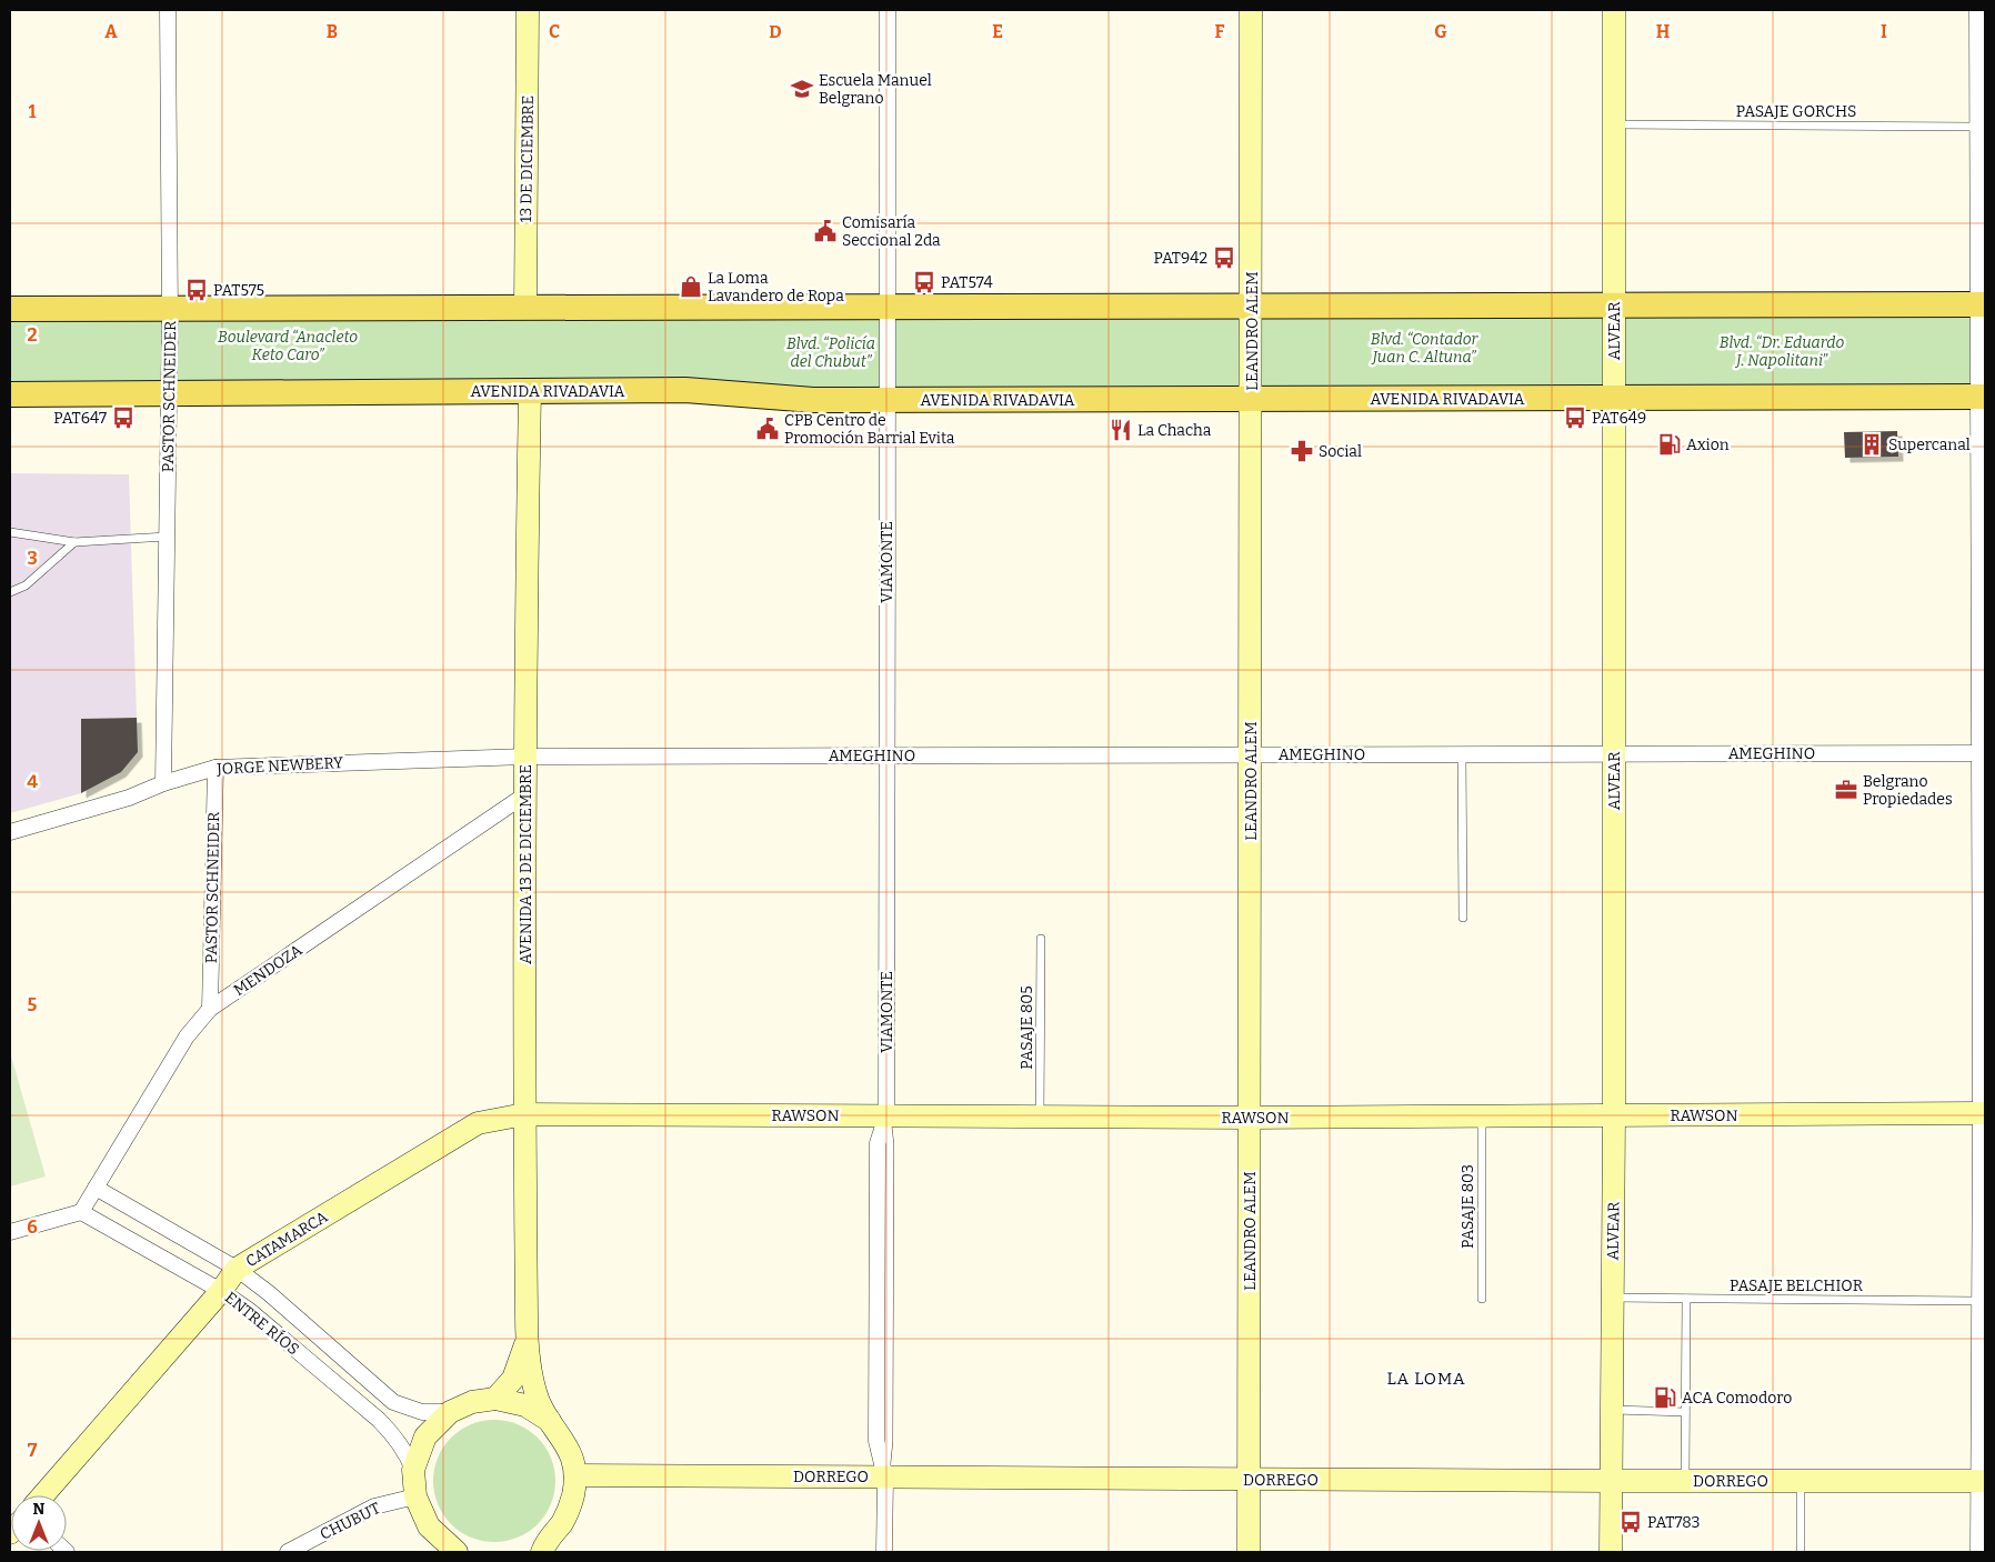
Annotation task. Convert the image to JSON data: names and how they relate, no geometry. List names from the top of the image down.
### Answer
{
  "streets": {
    "main road": [
      "13 DE DICIEMBRE",
      "LEANDRO ALEM",
      "ALVEAR",
      "AVENIDA RIVADAVIA",
      "AVENIDA 13 DE DICIEMBRE",
      "RAWSON",
      "CATAMARCA",
      "DORREGO"
    ],
    "street": [
      "PASTOR SCHNEIDER",
      "VIAMONTE",
      "AMEGHINO",
      "JORGE NEWBERY",
      "MENDOZA",
      "ENTRE RÍOS",
      "CHUBUT"
    ],
    "lane": [
      "PASAJE GORCHS",
      "PASAJE 805",
      "PASAJE 803",
      "PASAJE BELCHIOR"
    ]
  },
  "crossings": [
    ["PASAJE GORCHS", "ALVEAR"],
    ["LEANDRO ALEM", "AVENIDA RIVADAVIA"],
    ["LEANDRO ALEM", "AMEGHINO"],
    ["LEANDRO ALEM", "RAWSON"],
    ["LEANDRO ALEM", "DORREGO"],
    ["ALVEAR", "AVENIDA RIVADAVIA"],
    ["ALVEAR", "AMEGHINO"],
    ["ALVEAR", "RAWSON"],
    ["ALVEAR", "PASAJE BELCHIOR"],
    ["ALVEAR", "DORREGO"],
    ["AVENIDA RIVADAVIA", "PASTOR SCHNEIDER"],
    ["AVENIDA RIVADAVIA", "VIAMONTE"],
    ["AVENIDA RIVADAVIA", "AVENIDA 13 DE DICIEMBRE"],
    ["PASTOR SCHNEIDER", "JORGE NEWBERY"],
    ["PASTOR SCHNEIDER", "MENDOZA"],
    ["VIAMONTE", "AMEGHINO"],
    ["VIAMONTE", "RAWSON"],
    ["VIAMONTE", "DORREGO"],
    ["AMEGHINO", "JORGE NEWBERY"],
    ["AMEGHINO", "AVENIDA 13 DE DICIEMBRE"],
    ["JORGE NEWBERY", "AVENIDA 13 DE DICIEMBRE"],
    ["AVENIDA 13 DE DICIEMBRE", "MENDOZA"],
    ["AVENIDA 13 DE DICIEMBRE", "RAWSON"],
    ["AVENIDA 13 DE DICIEMBRE", "CATAMARCA"],
    ["MENDOZA", "ENTRE RÍOS"],
    ["PASAJE 805", "RAWSON"],
    ["RAWSON", "PASAJE 803"],
    ["RAWSON", "CATAMARCA"],
    ["CATAMARCA", "ENTRE RÍOS"]
  ],
  "districts": ["LA LOMA"],
  "parks": [
    "Boulevard “Anacleto Keto Caro”",
    "Blvd. “Contador Juan C. Altuna”",
    "Blvd. “Dr. Eduardo J. Napolitani”",
    "Blvd. “Policía del Chubut”"
  ],
  "places": {
    "school or university": ["Escuela Manuel Belgrano"],
    "public building": ["Comisaría Seccional 2da", "CPB Centro de Promoción Barrial Evita"],
    "bus stop": [
      "PAT942",
      "PAT574",
      "PAT575",
      "PAT647",
      "PAT649",
      "PAT783"
    ],
    "shop": ["La Loma Lavandero de Ropa"],
    "restaurant": ["La Chacha"],
    "fuel station": ["Axion", "ACA Comodoro"],
    "building": ["Supercanal"],
    "pharmacy": ["Social"],
    "office": ["Belgrano Propiedades"]
  },
  "north": "top",
  "grid": {
    "columns": [
      "A",
      "B",
      "C",
      "D",
      "E",
      "F",
      "G",
      "H",
      "I"
    ],
    "rows": [
      "1",
      "2",
      "3",
      "4",
      "5",
      "6",
      "7"
    ]
  }
}
